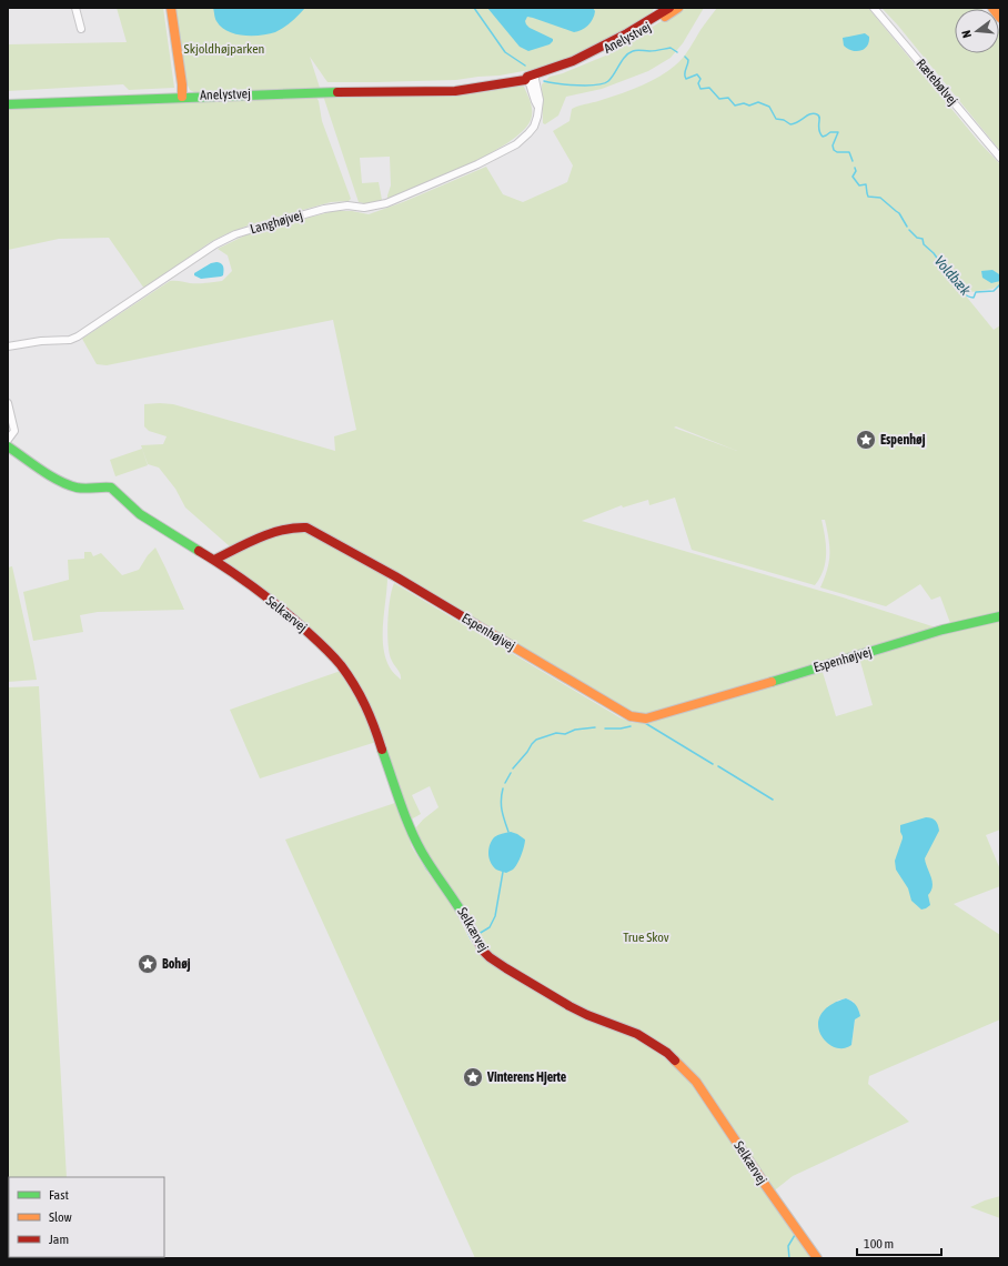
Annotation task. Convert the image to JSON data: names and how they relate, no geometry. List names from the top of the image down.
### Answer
{
  "streets": {
    "main road": ["Anelystvej", "Selkærvej", "Espenhøjvej"],
    "street": ["Rætebølvej", "Langhøjvej"]
  },
  "crossings": [
    ["Anelystvej", "Langhøjvej"],
    ["Selkærvej", "Espenhøjvej"]
  ],
  "water": ["Voldbæk"],
  "parks": ["Skjoldhøjparken", "True Skov"],
  "places": {
    "place": ["Espenhøj", "Bohøj", "Vinterens Hjerte"]
  },
  "legend": ["Fast", "Slow", "Jam"],
  "scale_bar": "100 m",
  "north": "left"
}
